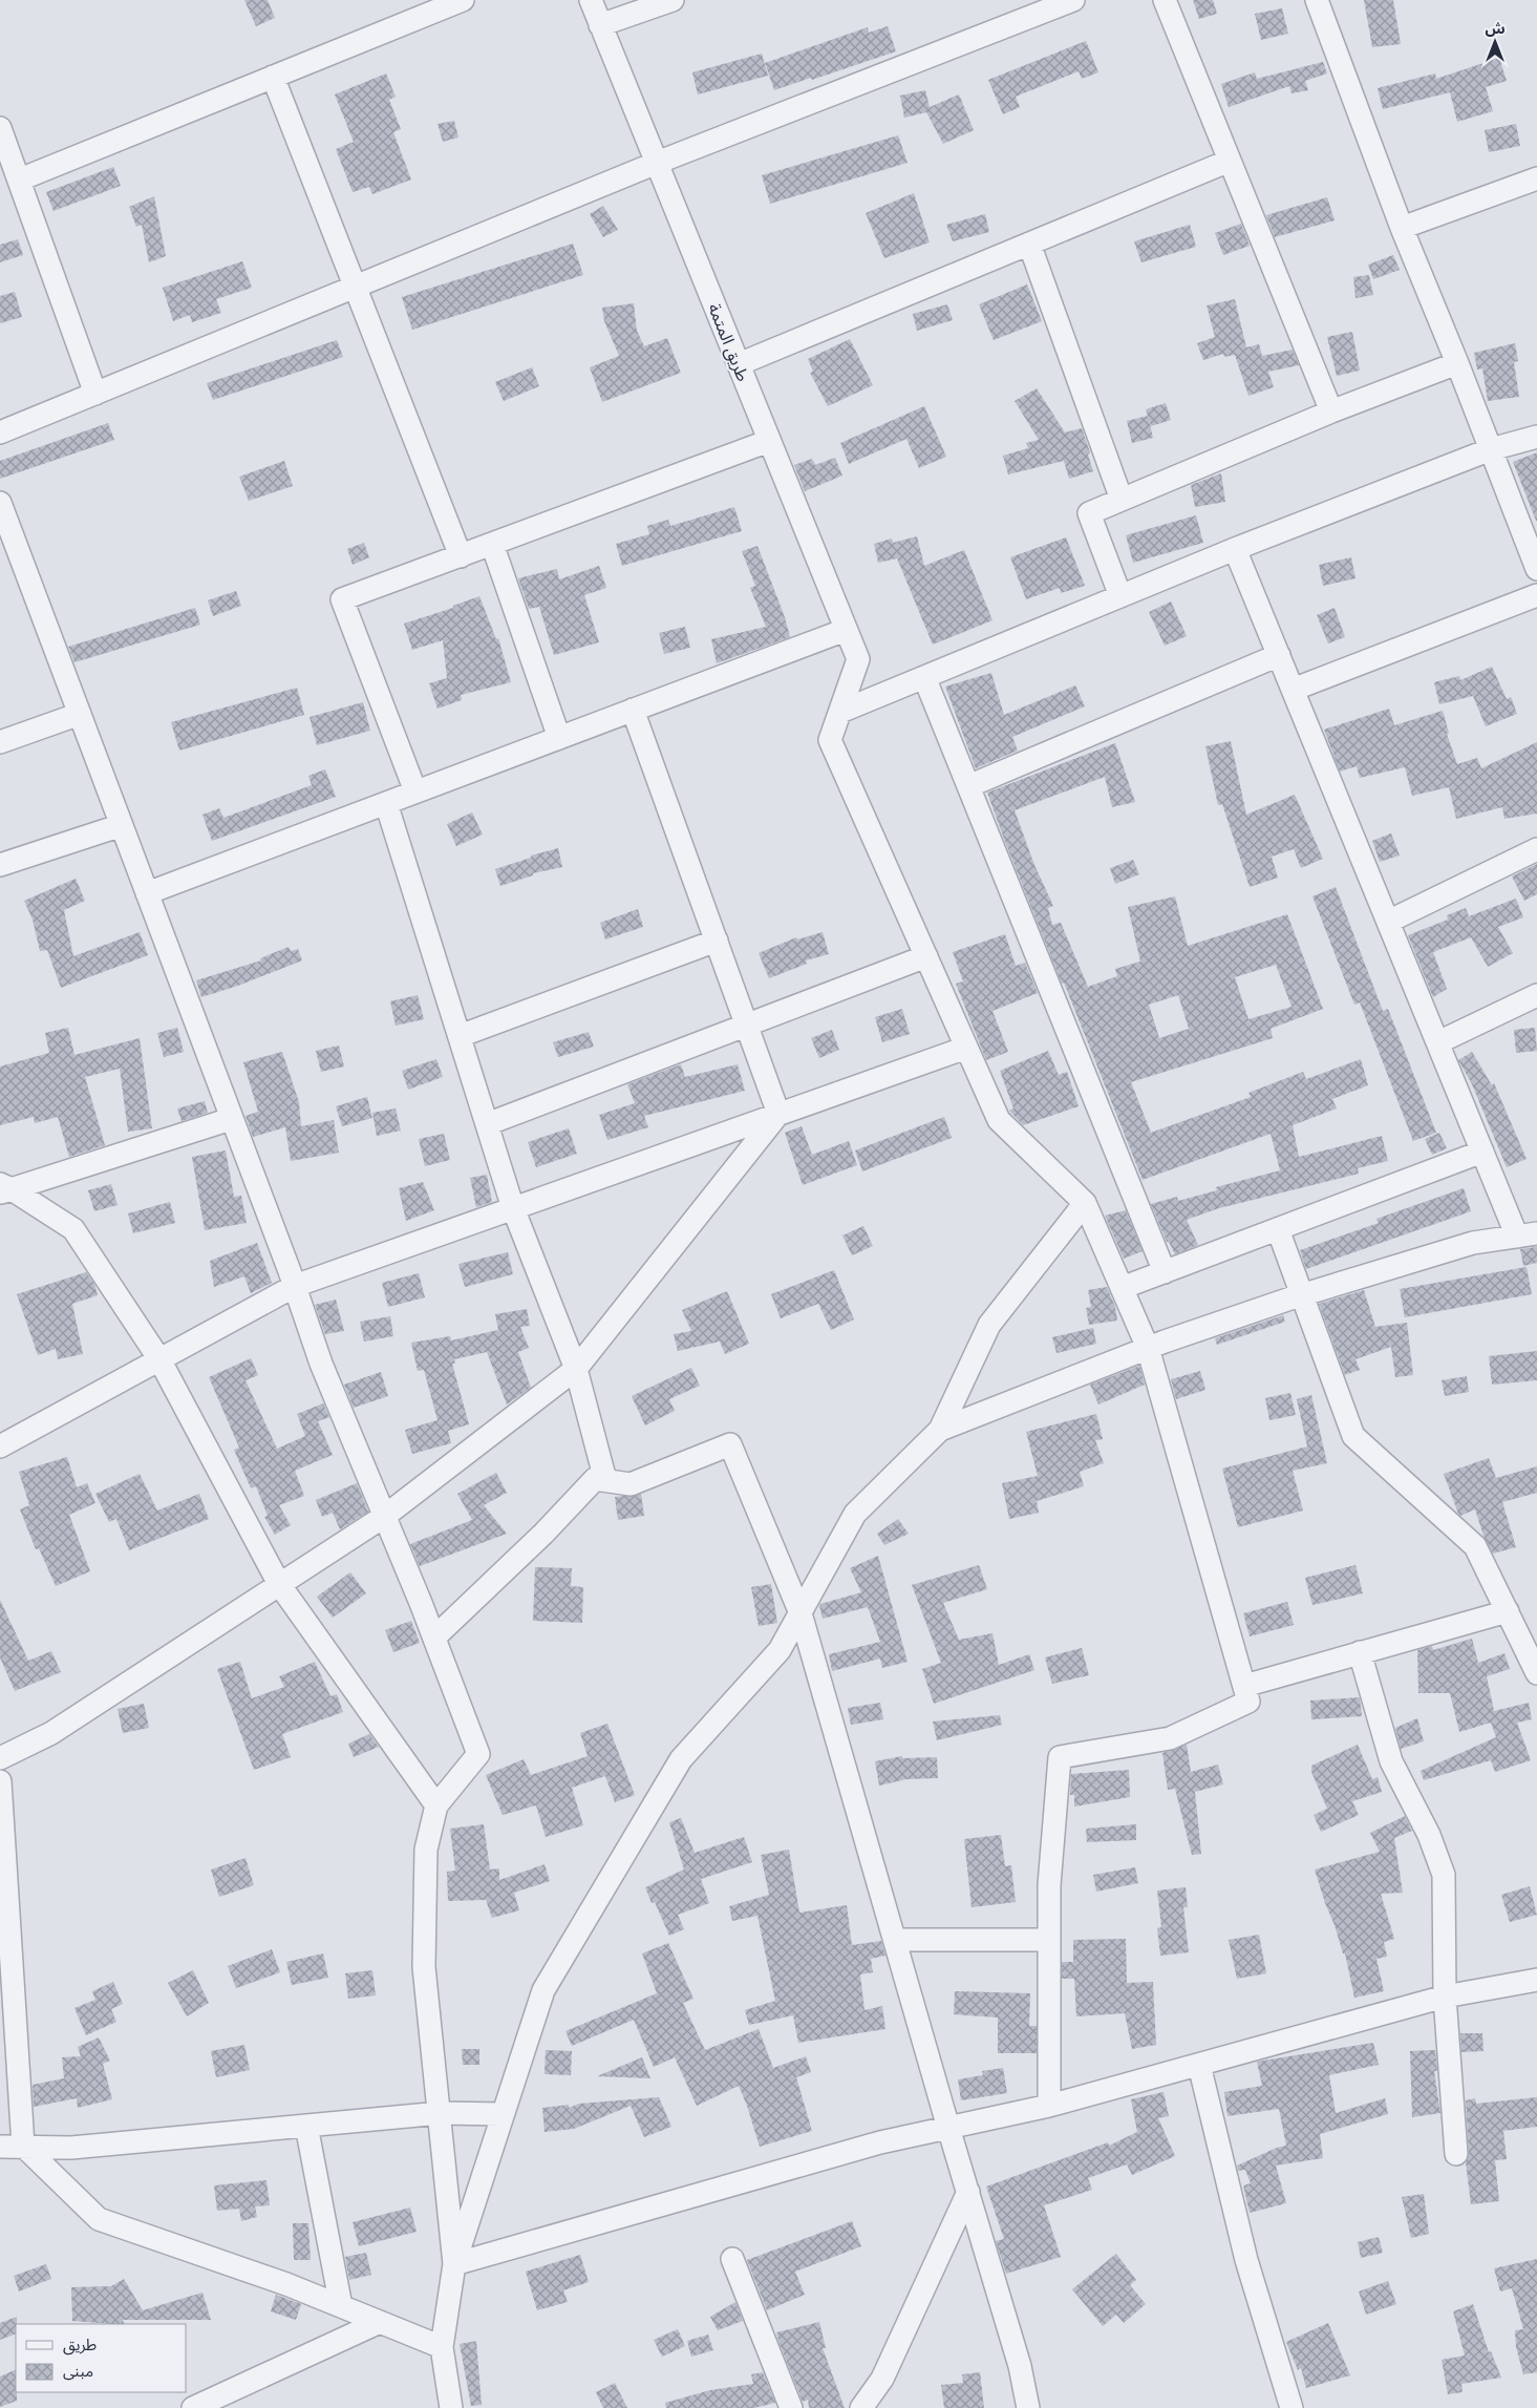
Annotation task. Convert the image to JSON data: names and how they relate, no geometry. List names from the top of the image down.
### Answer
{
  "streets": {
    "street": ["طريق المتمة"]
  },
  "legend": ["طريق", "مبنى"],
  "north": "top"
}
